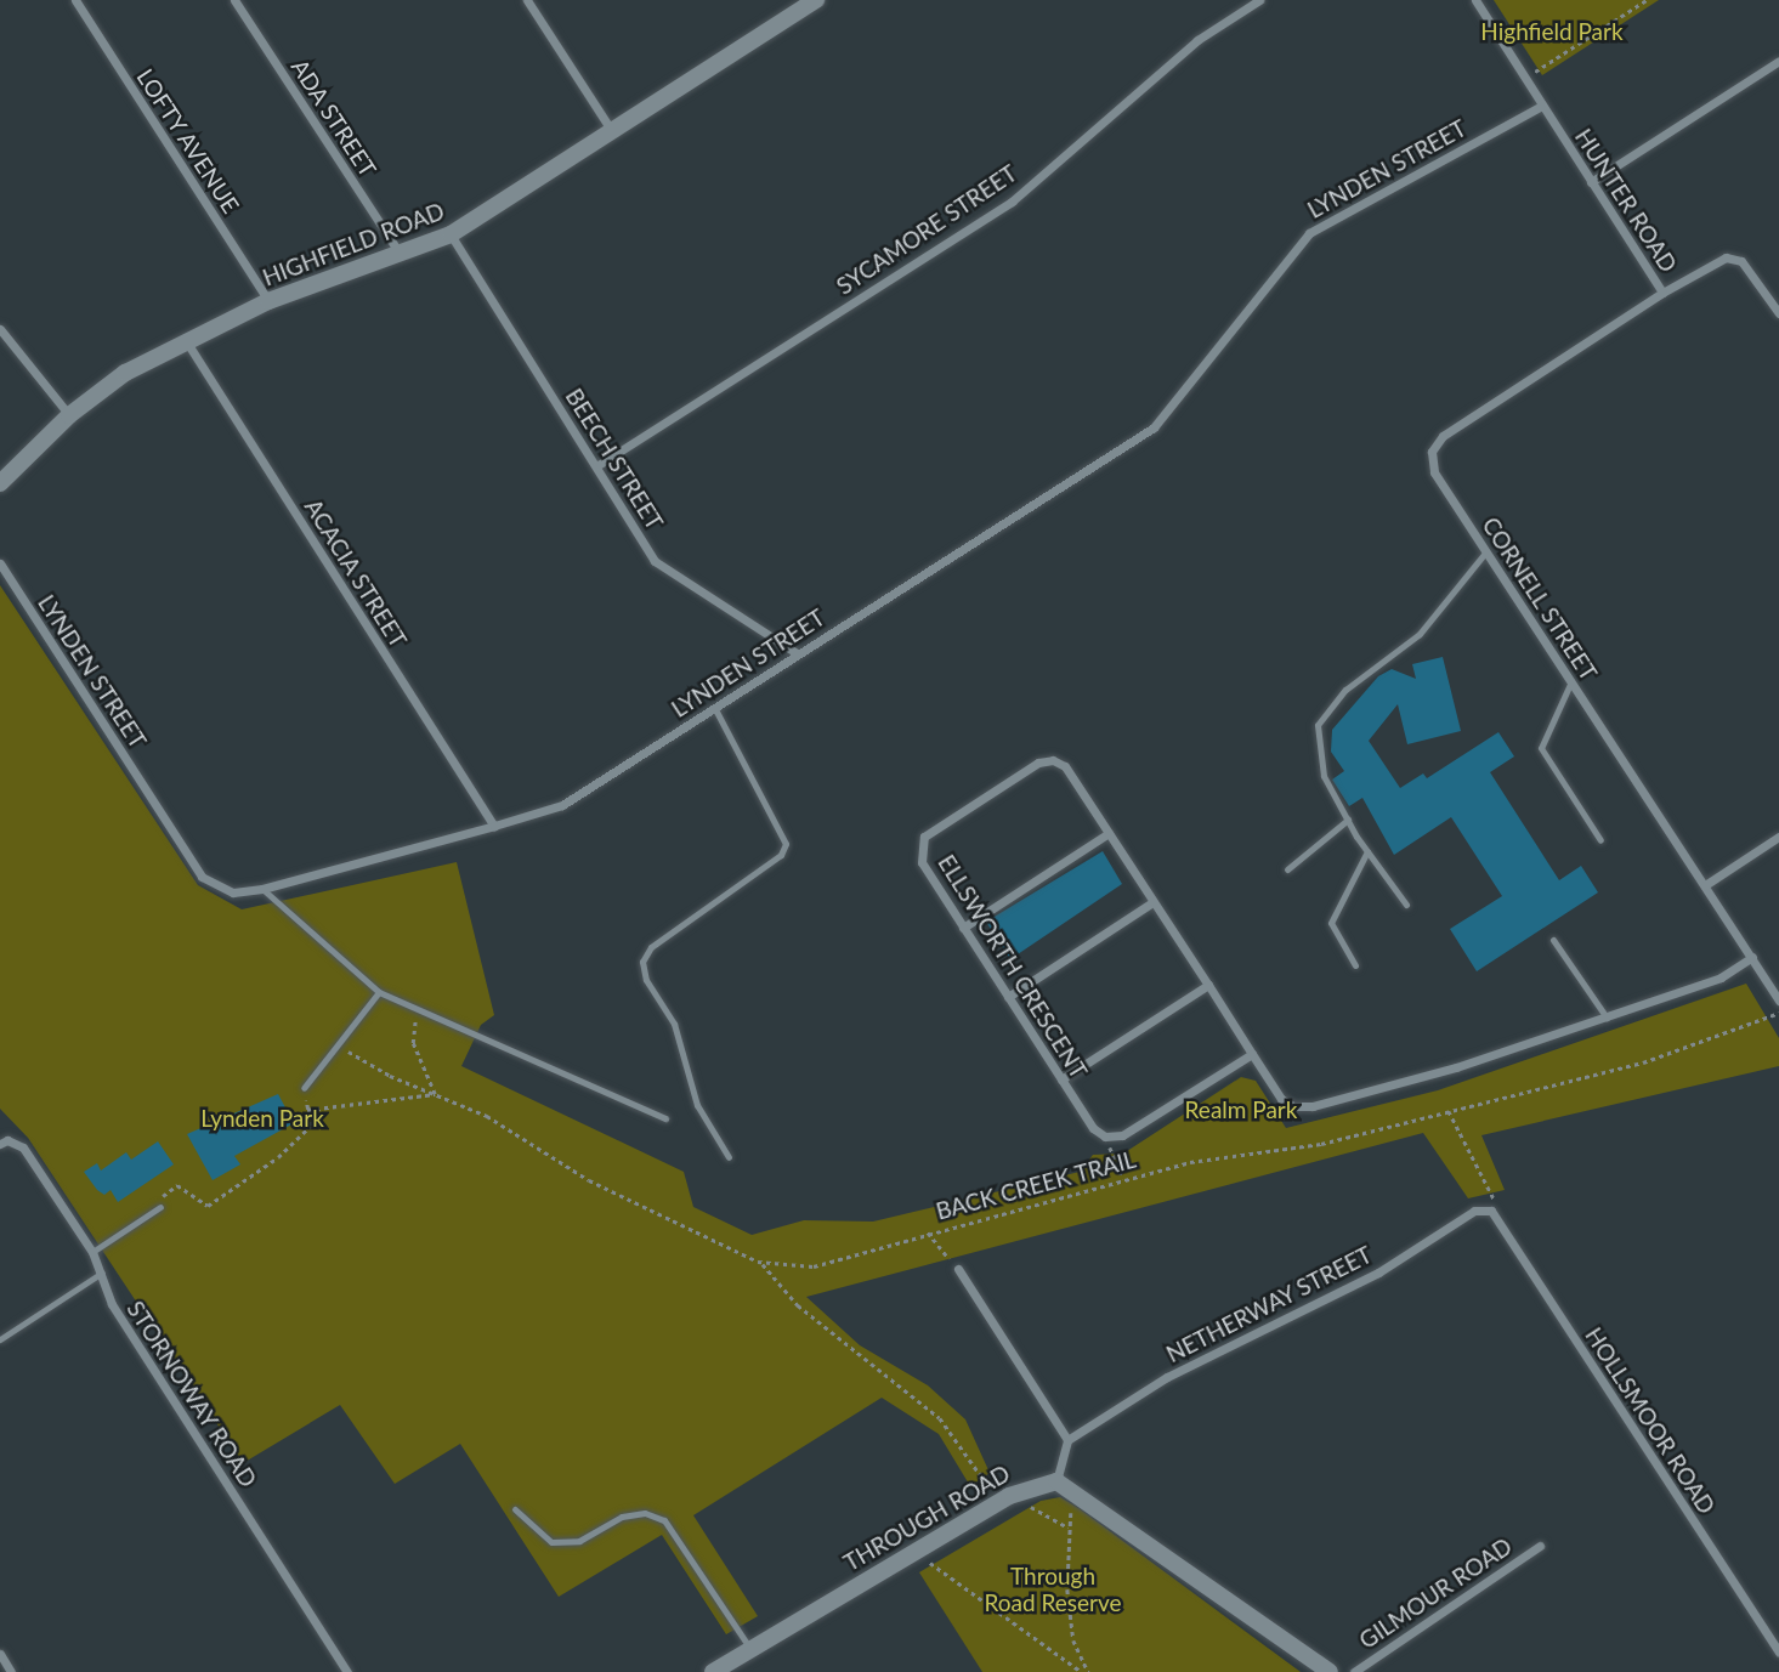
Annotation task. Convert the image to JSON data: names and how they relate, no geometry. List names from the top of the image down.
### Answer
{
  "streets": {
    "main road": ["HIGHFIELD ROAD", "THROUGH ROAD"],
    "street": [
      "ADA STREET",
      "LOFTY AVENUE",
      "LYNDEN STREET",
      "HUNTER ROAD",
      "SYCAMORE STREET",
      "BEECH STREET",
      "ACACIA STREET",
      "CORNELL STREET",
      "ELLSWORTH CRESCENT",
      "NETHERWAY STREET",
      "STORNOWAY ROAD",
      "HOLLSMOOR ROAD",
      "GILMOUR ROAD"
    ],
    "path": ["BACK CREEK TRAIL"]
  },
  "crossings": [
    ["ADA STREET", "HIGHFIELD ROAD"],
    ["LOFTY AVENUE", "HIGHFIELD ROAD"],
    ["LYNDEN STREET", "HUNTER ROAD"],
    ["LYNDEN STREET", "BEECH STREET"],
    ["LYNDEN STREET", "ACACIA STREET"],
    ["HUNTER ROAD", "CORNELL STREET"],
    ["SYCAMORE STREET", "BEECH STREET"],
    ["HIGHFIELD ROAD", "BEECH STREET"],
    ["HIGHFIELD ROAD", "ACACIA STREET"],
    ["CORNELL STREET", "ELLSWORTH CRESCENT"],
    ["NETHERWAY STREET", "HOLLSMOOR ROAD"]
  ],
  "parks": [
    "Highfield Park",
    "Realm Park",
    "Lynden Park",
    "Through Road Reserve"
  ]
}
